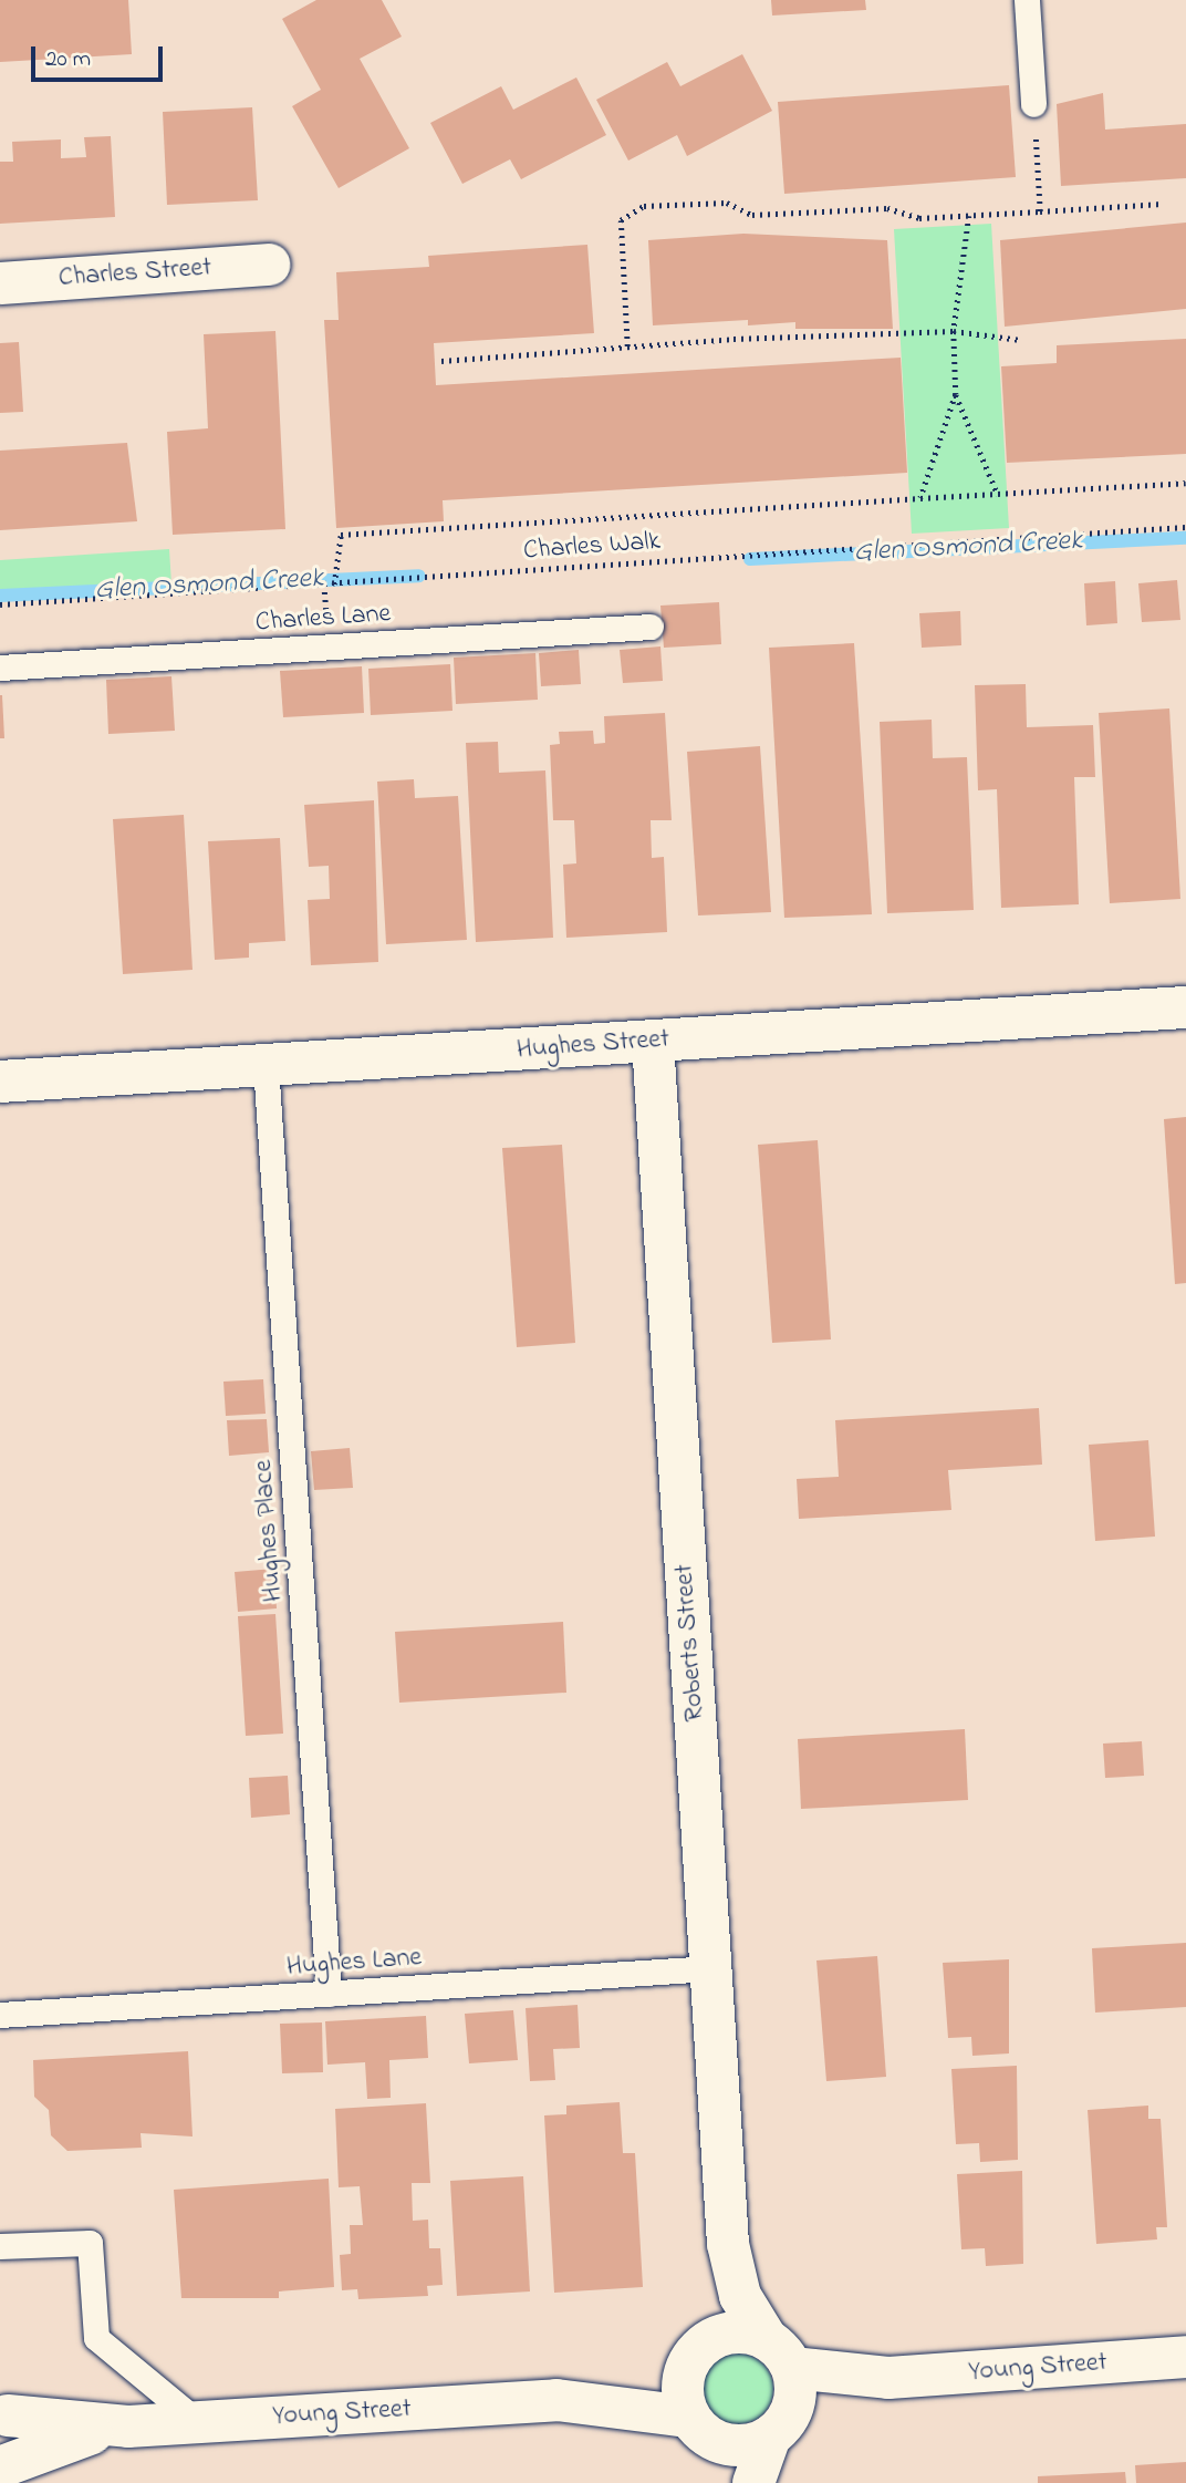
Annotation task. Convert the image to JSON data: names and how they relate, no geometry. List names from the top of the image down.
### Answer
{
  "streets": {
    "street": [
      "Charles Street",
      "Hughes Street",
      "Roberts Street",
      "Young Street"
    ],
    "lane": ["Charles Lane", "Hughes Place", "Hughes Lane"],
    "path": ["Charles Walk"]
  },
  "crossings": [
    ["Hughes Street", "Hughes Place"],
    ["Hughes Street", "Roberts Street"],
    ["Hughes Place", "Hughes Lane"],
    ["Roberts Street", "Hughes Lane"],
    ["Roberts Street", "Young Street"]
  ],
  "water": ["Glen Osmond Creek"],
  "scale_bar": "20 m"
}
